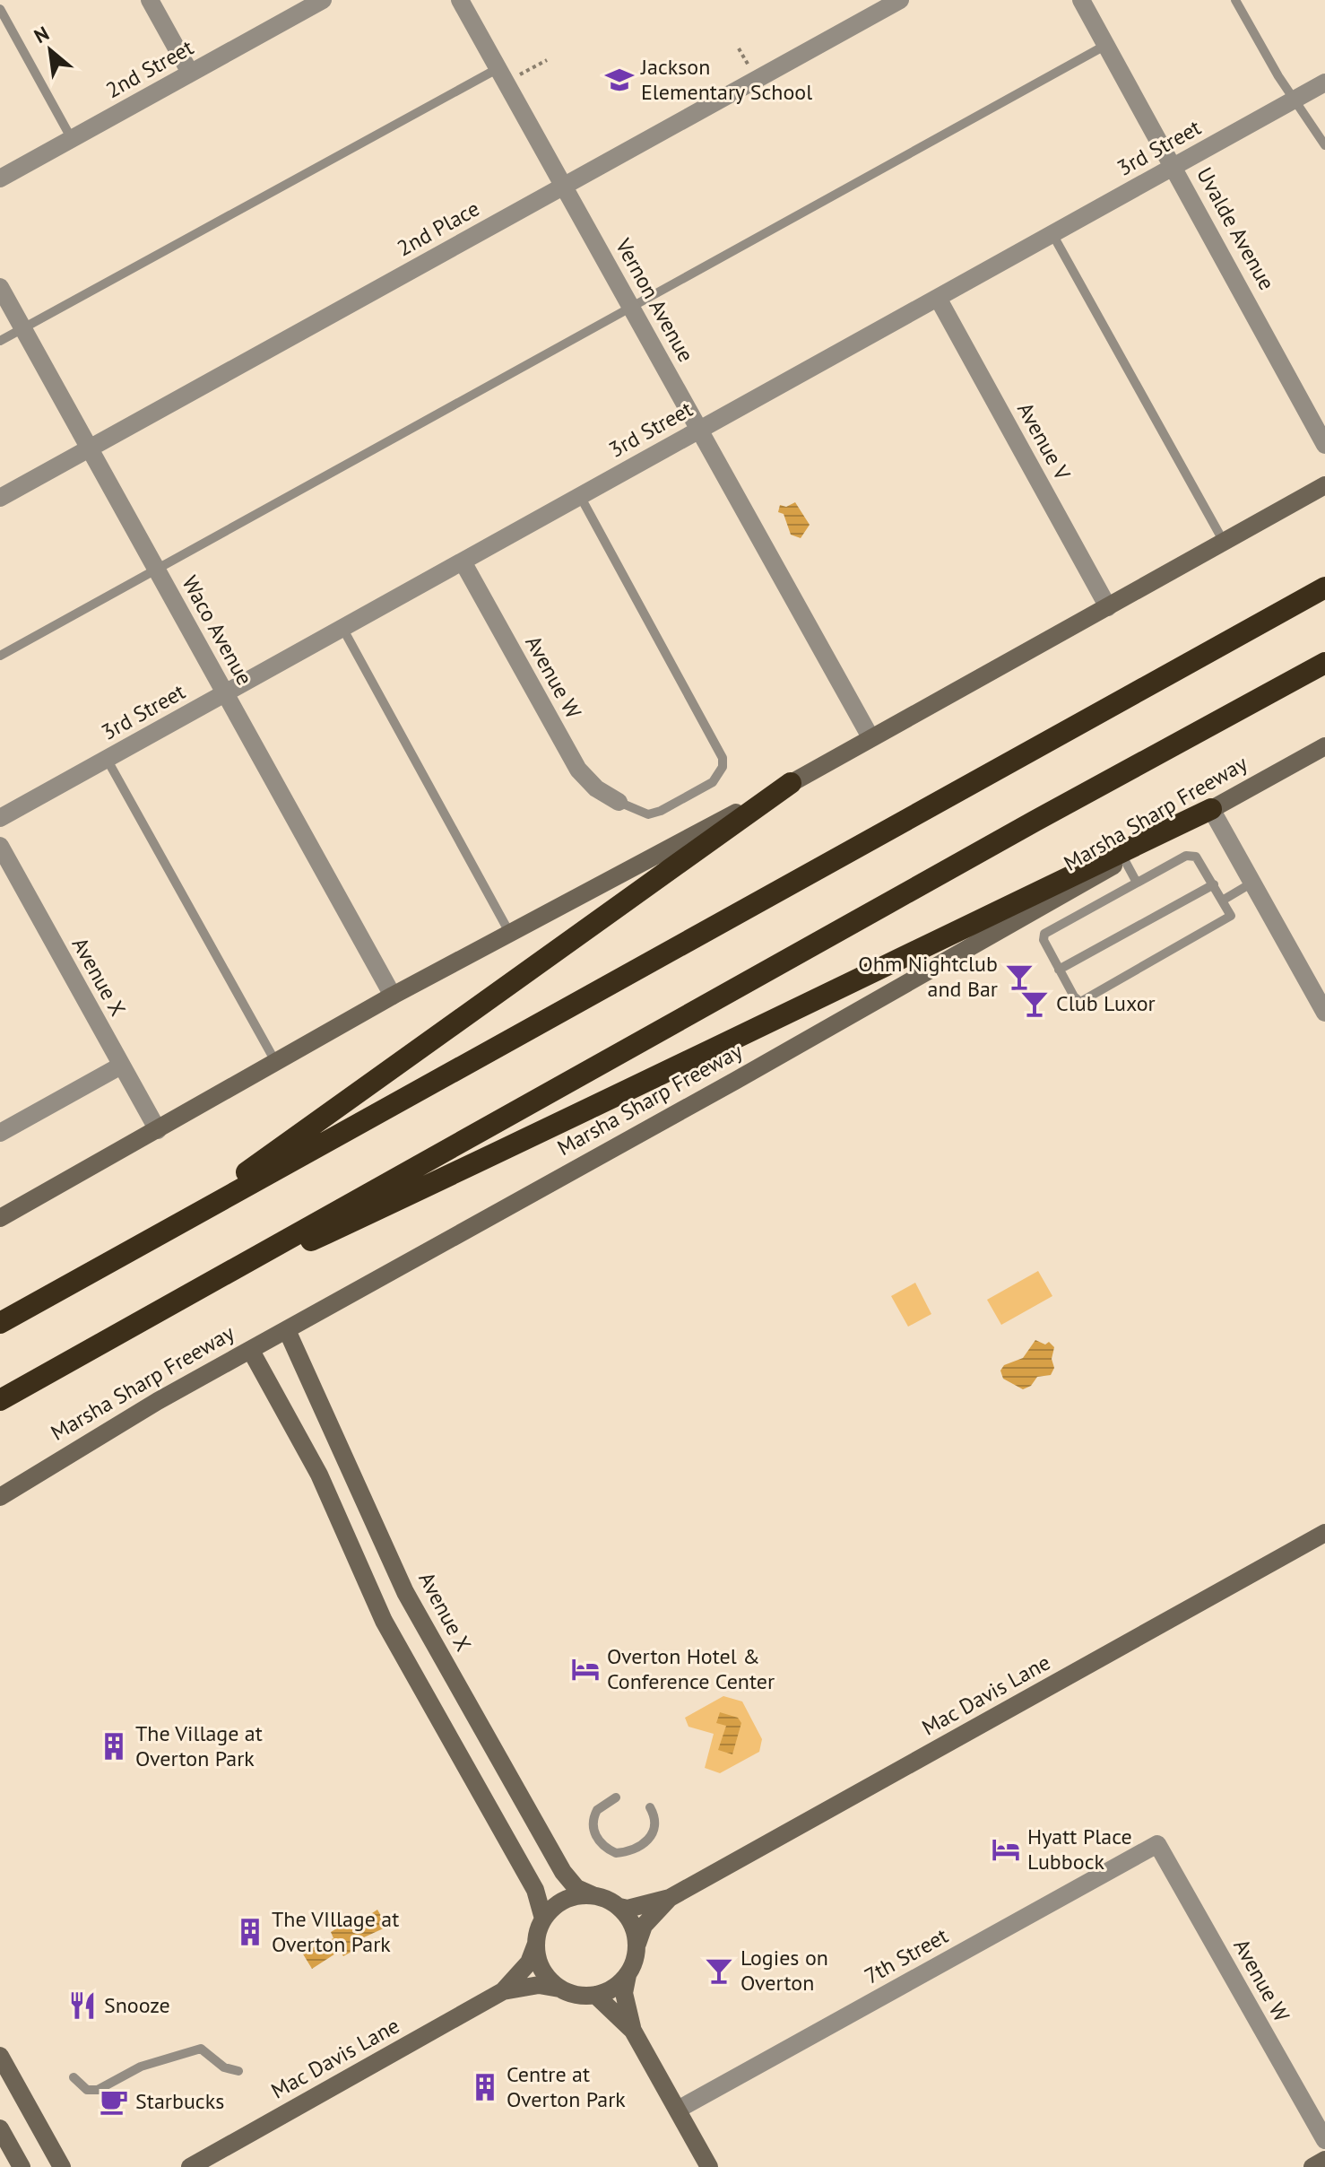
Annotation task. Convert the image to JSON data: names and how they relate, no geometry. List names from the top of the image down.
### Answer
{
  "streets": {
    "street": [
      "2nd Street",
      "3rd Street",
      "2nd Place",
      "Uvalde Avenue",
      "Vernon Avenue",
      "Avenue V",
      "Waco Avenue",
      "Avenue W",
      "Marsha Sharp Freeway",
      "Avenue X",
      "Mac Davis Lane",
      "7th Street"
    ]
  },
  "crossings": [
    ["3rd Street", "Uvalde Avenue"],
    ["3rd Street", "Vernon Avenue"],
    ["3rd Street", "Avenue V"],
    ["3rd Street", "Waco Avenue"],
    ["3rd Street", "Avenue W"],
    ["2nd Place", "Vernon Avenue"],
    ["2nd Place", "Waco Avenue"],
    ["Avenue W", "7th Street"],
    ["Marsha Sharp Freeway", "Avenue X"]
  ],
  "places": {
    "school or university": ["Jackson Elementary School"],
    "bar": ["Ohm Nightclub and Bar", "Club Luxor", "Logies on Overton"],
    "hotel": ["Overton Hotel & Conference Center", "Hyatt Place Lubbock"],
    "building": ["The Village at Overton Park", "The VIllage at Overton Park", "Centre at Overton Park"],
    "restaurant": ["Snooze"],
    "cafe": ["Starbucks"]
  },
  "north": "top left"
}
